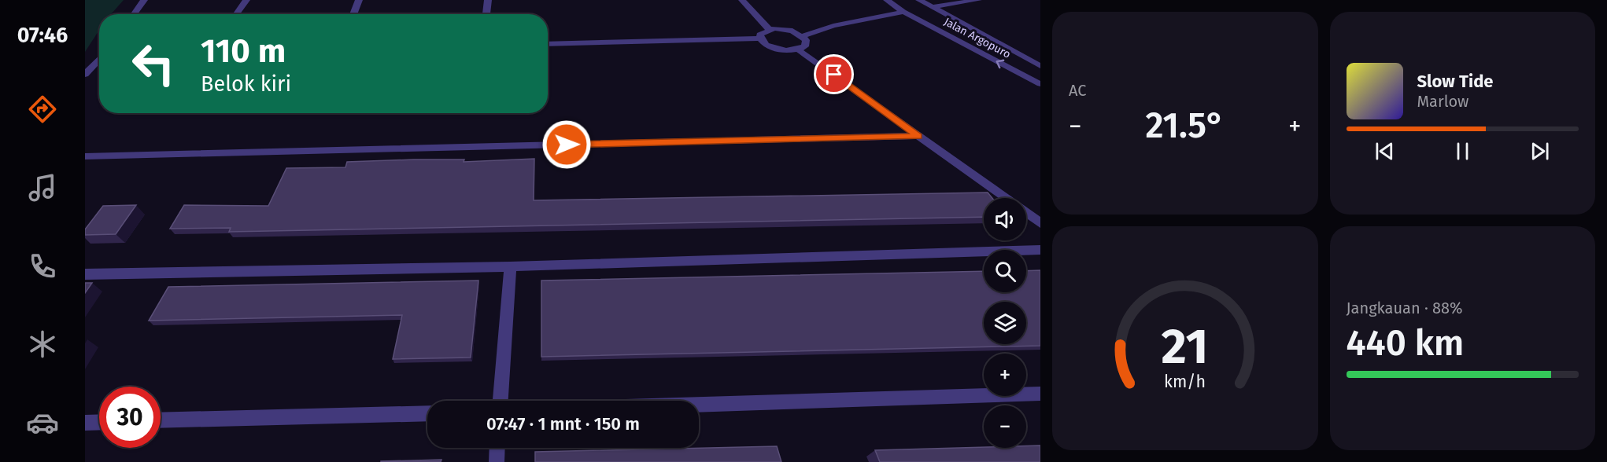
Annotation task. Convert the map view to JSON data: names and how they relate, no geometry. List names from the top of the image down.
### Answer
{
  "streets": {
    "street": ["Jalan Argopuro"]
  },
  "page": {
    "tabs": "07:46",
    "tile": [
      "AC",
      ["Jangkauan · 88%", "440 km"]
    ],
    "turn": ["110 m", "Belok kiri"],
    "song": ["Slow Tide", "Marlow"],
    "heat": ["−", "21.5°", "+"],
    "map_buttons": ["+", "−"],
    "limit": "30",
    "trip": "07:47 · 1 mnt · 150 m",
    "gauge": ["21", "km/h"]
  }
}
